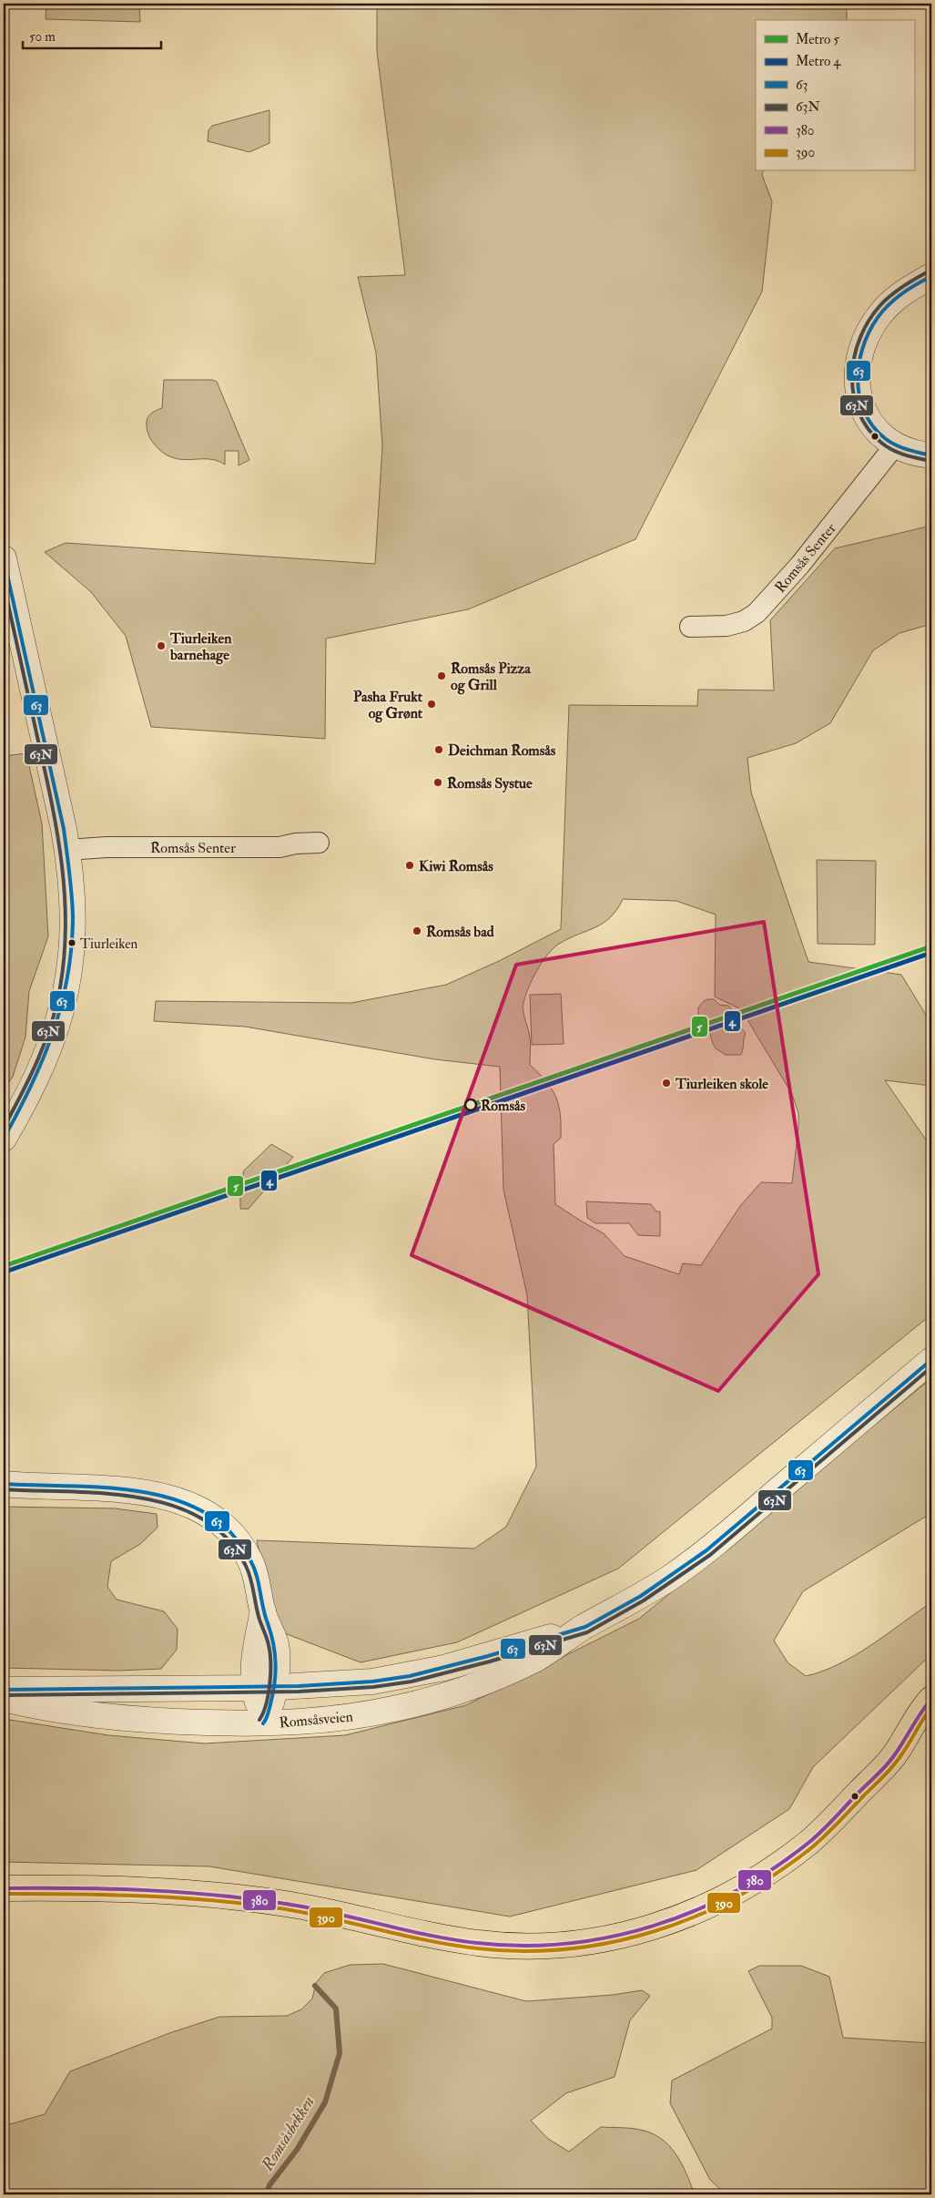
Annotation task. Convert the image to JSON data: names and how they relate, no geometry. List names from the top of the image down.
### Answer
{
  "streets": {
    "street": ["Romsås Senter", "Romsåsveien"]
  },
  "water": ["Romsåsbekken"],
  "places": [
    "Tiurleiken barnehage",
    "Romsås Pizza og Grill",
    "Pasha Frukt og Grønt",
    "Deichman Romsås",
    "Romsås Systue",
    "Kiwi Romsås",
    "Romsås bad",
    "Tiurleiken",
    "Tiurleiken skole",
    "Romsås"
  ],
  "lines": [
    "transit line 63N",
    "transit line 63",
    "metro line 5",
    "metro line 4",
    "transit line 380",
    "transit line 390"
  ],
  "legend": [
    "Metro 5",
    "Metro 4",
    "63",
    "63N",
    "380",
    "390"
  ],
  "scale_bar": "50 m"
}
